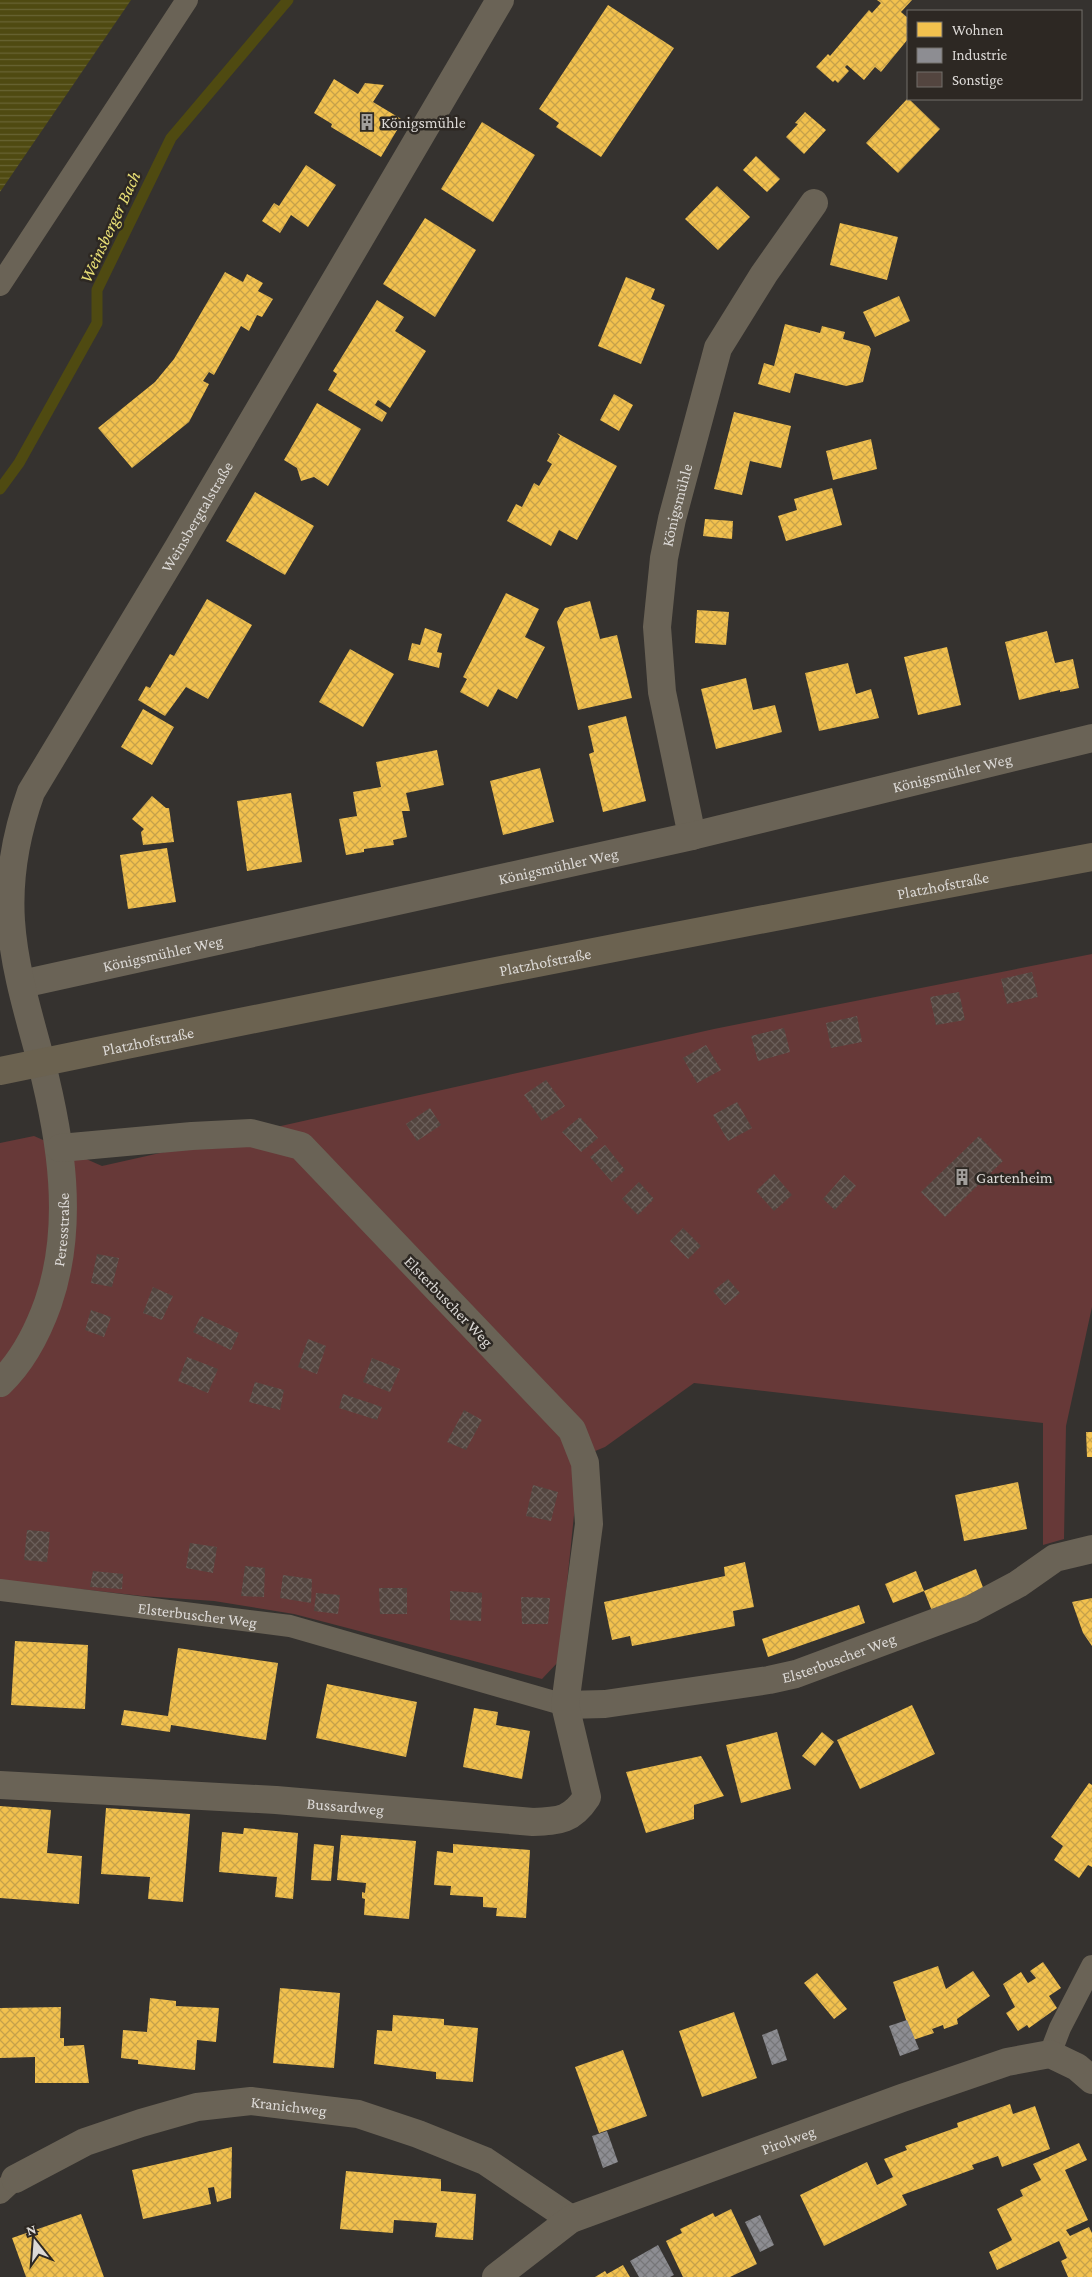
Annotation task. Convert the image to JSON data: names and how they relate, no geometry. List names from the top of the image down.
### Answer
{
  "streets": {
    "main road": ["Platzhofstraße"],
    "street": [
      "Königsmühle",
      "Weinsbergtalstraße",
      "Königsmühler Weg",
      "Peresstraße",
      "Elsterbuscher Weg",
      "Bussardweg",
      "Kranichweg",
      "Pirolweg"
    ]
  },
  "crossings": [
    ["Königsmühle", "Königsmühler Weg"],
    ["Weinsbergtalstraße", "Königsmühler Weg"],
    ["Weinsbergtalstraße", "Platzhofstraße"],
    ["Weinsbergtalstraße", "Peresstraße"],
    ["Platzhofstraße", "Peresstraße"],
    ["Peresstraße", "Elsterbuscher Weg"],
    ["Elsterbuscher Weg", "Bussardweg"],
    ["Kranichweg", "Pirolweg"]
  ],
  "water": ["Weinsberger Bach"],
  "places": {
    "building": ["Königsmühle", "Gartenheim"]
  },
  "legend": ["Wohnen", "Industrie", "Sonstige"],
  "north": "top"
}
